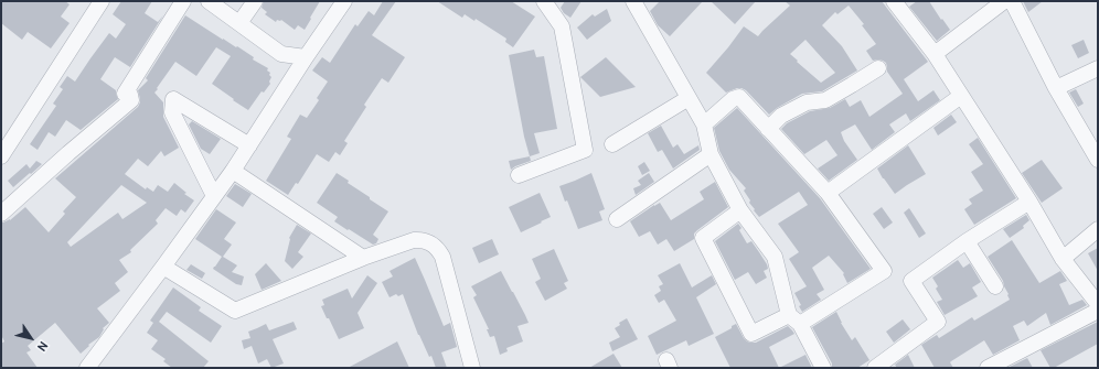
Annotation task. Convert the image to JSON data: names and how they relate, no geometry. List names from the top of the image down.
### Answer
{
  "north": "bottom right"
}
